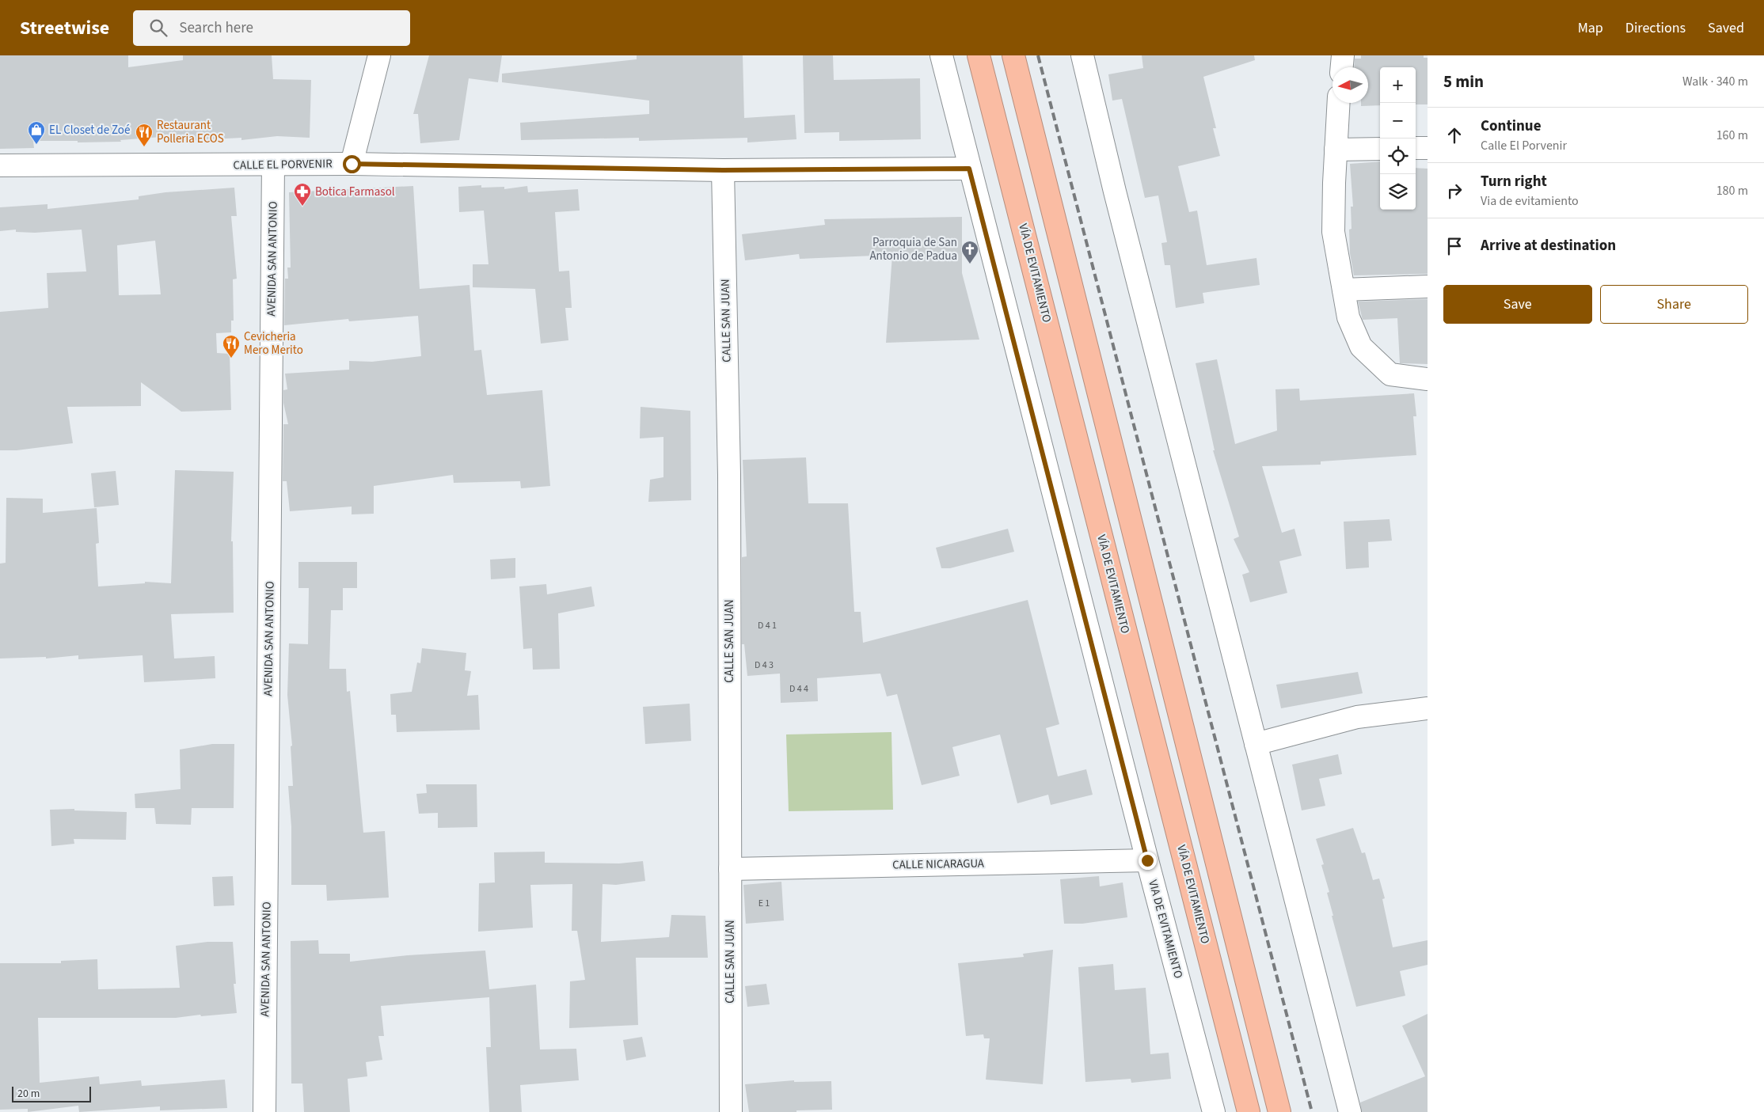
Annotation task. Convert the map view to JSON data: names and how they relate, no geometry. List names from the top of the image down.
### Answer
{
  "streets": {
    "highway": ["VÍA DE EVITAMIENTO"],
    "street": [
      "CALLE EL PORVENIR",
      "AVENIDA SAN ANTONIO",
      "CALLE SAN JUAN",
      "CALLE NICARAGUA",
      "VIA DE EVITAMIENTO"
    ]
  },
  "crossings": [
    ["CALLE EL PORVENIR", "AVENIDA SAN ANTONIO"],
    ["CALLE EL PORVENIR", "CALLE SAN JUAN"],
    ["CALLE EL PORVENIR", "VIA DE EVITAMIENTO"],
    ["CALLE SAN JUAN", "CALLE NICARAGUA"],
    ["CALLE NICARAGUA", "VIA DE EVITAMIENTO"]
  ],
  "places": {
    "shop": ["EL Closet de Zoé"],
    "restaurant": ["Restaurant Polleria ECOS", "Cevicheria Mero Merito"],
    "pharmacy": ["Botica Farmasol"],
    "church": ["Parroquia de San Antonio de Padua"]
  },
  "house_numbers": [
    "D 4 1",
    "D 4 3",
    "D 4 4",
    "E 1"
  ],
  "scale_bar": "20 m",
  "north": "left",
  "page": {
    "header": "Streetwise",
    "search": "Search here",
    "nav": ["Map", "Directions", "Saved"],
    "heading": ["5 min", "Walk · 340 m"],
    "map_buttons": ["+", "−"],
    "list": [
      ["Continue", "Calle El Porvenir", "160 m"],
      ["Turn right", "Via de evitamiento", "180 m"],
      "Arrive at destination"
    ],
    "buttons": ["Save", "Share"],
    "scale": "20 m"
  }
}
